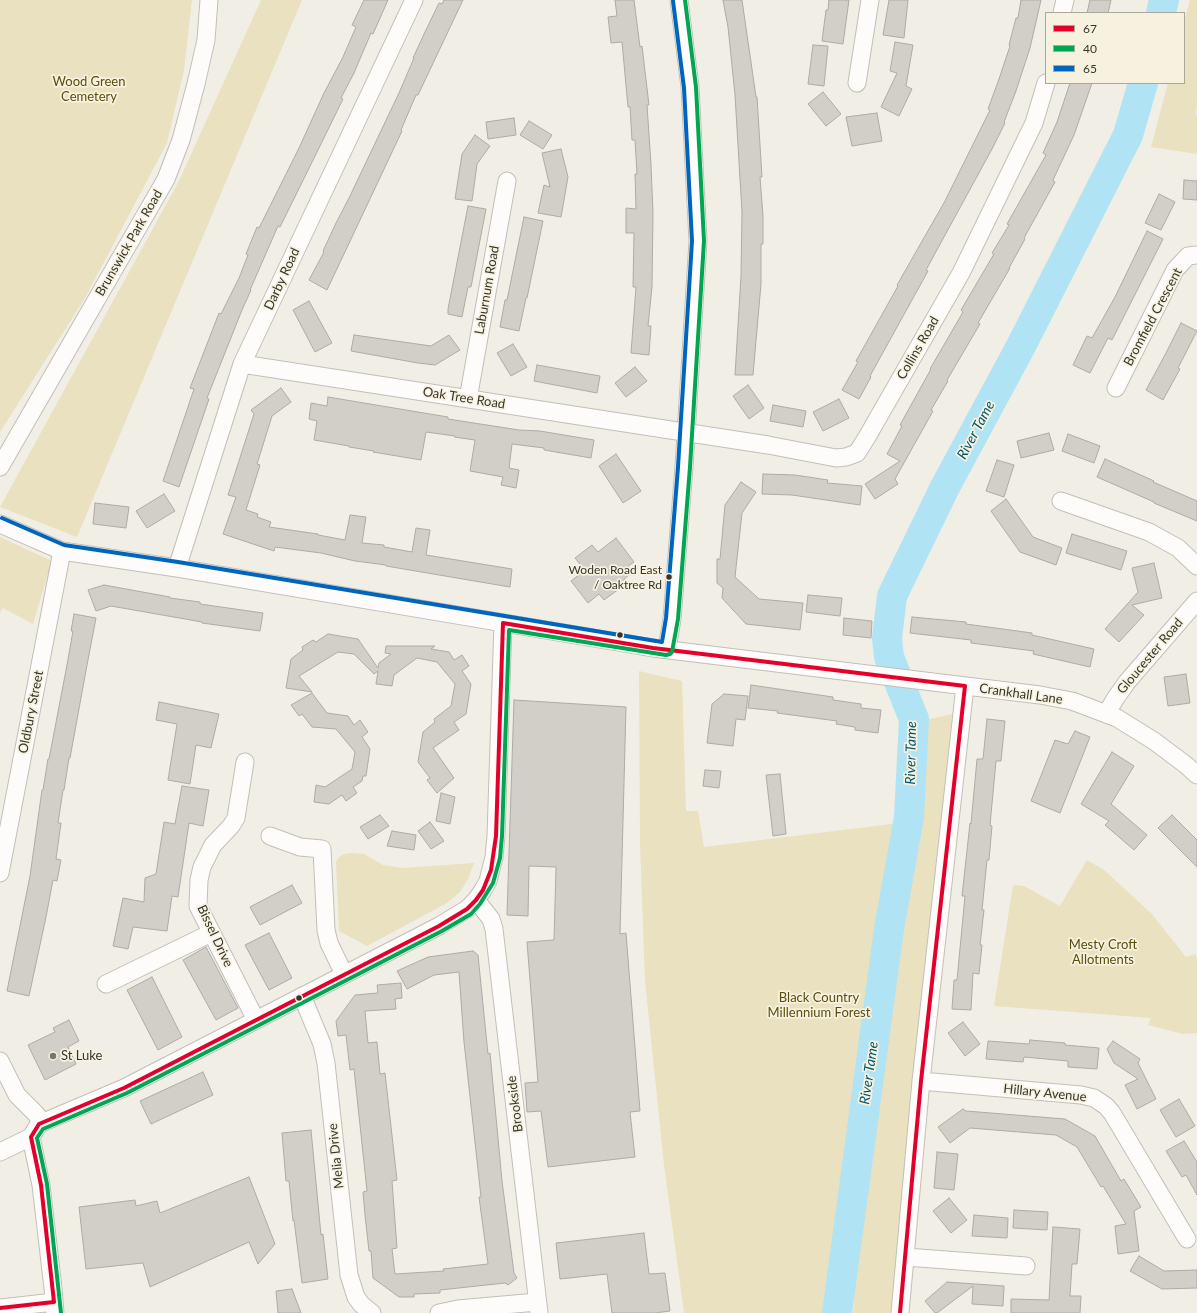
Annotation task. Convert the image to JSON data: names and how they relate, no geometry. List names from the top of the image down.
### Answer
{
  "streets": {
    "street": [
      "Brunswick Park Road",
      "Darby Road",
      "Laburnum Road",
      "Bromfield Crescent",
      "Collins Road",
      "Oak Tree Road",
      "Gloucester Road",
      "Crankhall Lane",
      "Oldbury Street",
      "Bissel Drive",
      "Hillary Avenue",
      "Brookside",
      "Melia Drive"
    ]
  },
  "crossings": [
    ["Darby Road", "Oak Tree Road"],
    ["Darby Road", "Crankhall Lane"],
    ["Laburnum Road", "Oak Tree Road"],
    ["Collins Road", "Oak Tree Road"],
    ["Gloucester Road", "Crankhall Lane"],
    ["Crankhall Lane", "Oldbury Street"]
  ],
  "water": ["River Tame"],
  "parks": ["Wood Green Cemetery", "Mesty Croft Allotments", "Black Country Millennium Forest"],
  "places": ["Woden Road East / Oaktree Rd", "St Luke"],
  "lines": ["transit line 40", "transit line 65", "transit line 67"],
  "legend": ["67", "40", "65"]
}
